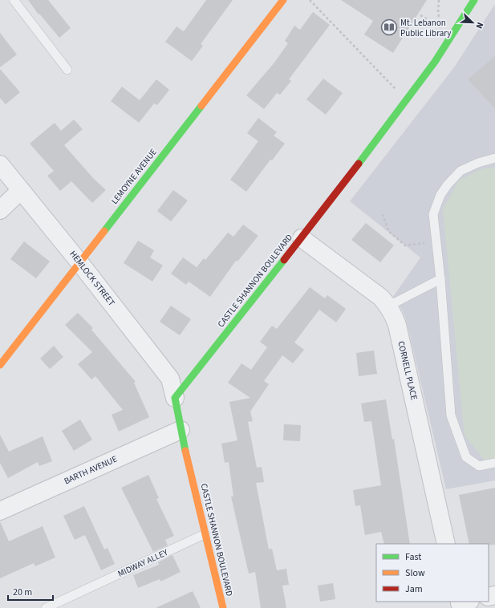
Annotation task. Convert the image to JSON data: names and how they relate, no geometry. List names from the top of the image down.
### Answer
{
  "streets": {
    "street": [
      "LEMOYNE AVENUE",
      "HEMLOCK STREET",
      "CASTLE SHANNON BOULEVARD",
      "CORNELL PLACE",
      "BARTH AVENUE"
    ],
    "lane": ["MIDWAY ALLEY"]
  },
  "crossings": [
    ["LEMOYNE AVENUE", "HEMLOCK STREET"],
    ["HEMLOCK STREET", "CASTLE SHANNON BOULEVARD"],
    ["CASTLE SHANNON BOULEVARD", "CORNELL PLACE"],
    ["CASTLE SHANNON BOULEVARD", "BARTH AVENUE"],
    ["CASTLE SHANNON BOULEVARD", "MIDWAY ALLEY"]
  ],
  "places": {
    "library": ["Mt. Lebanon Public Library"]
  },
  "legend": ["Fast", "Slow", "Jam"],
  "scale_bar": "20 m",
  "north": "bottom right"
}
